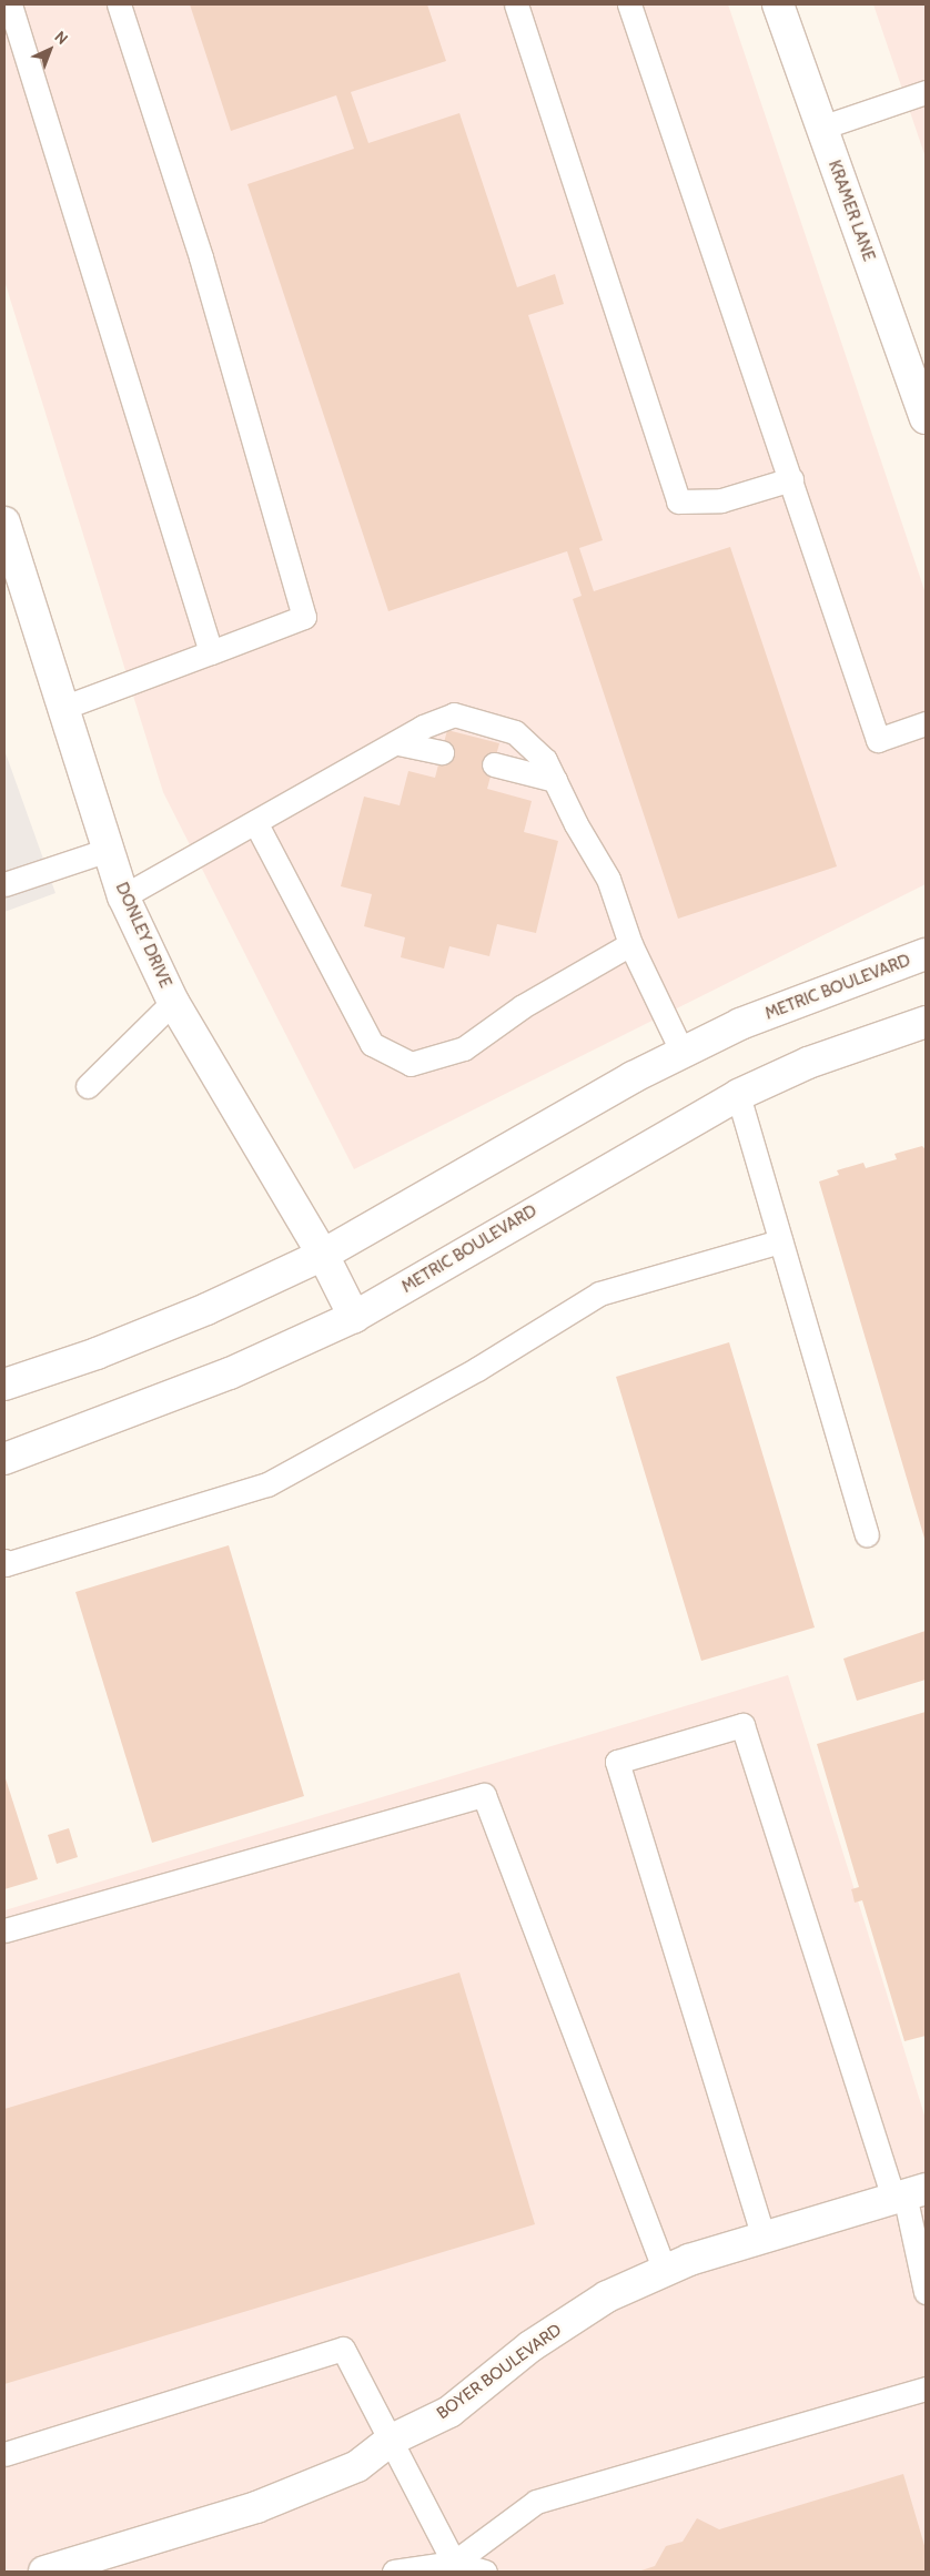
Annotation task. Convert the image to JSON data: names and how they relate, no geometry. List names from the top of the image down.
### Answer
{
  "streets": {
    "street": [
      "KRAMER LANE",
      "DONLEY DRIVE",
      "METRIC BOULEVARD",
      "BOYER BOULEVARD"
    ]
  },
  "crossings": [
    ["DONLEY DRIVE", "METRIC BOULEVARD"]
  ],
  "north": "top right"
}
